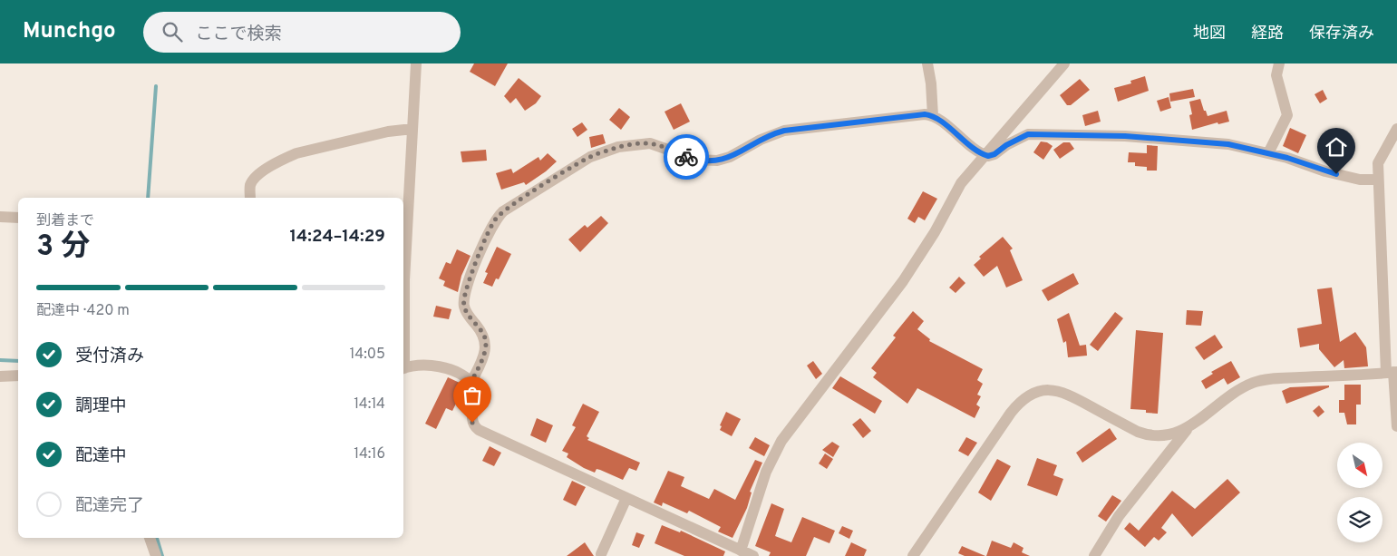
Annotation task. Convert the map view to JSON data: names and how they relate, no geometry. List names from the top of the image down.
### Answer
{
  "north": "bottom right",
  "page": {
    "header": "Munchgo",
    "search": "ここで検索",
    "nav": ["地図", "経路", "保存済み"],
    "heading": ["3 分", "到着まで", "14:24–14:29"],
    "bar": "配達中 · 420 m",
    "list": [
      ["受付済み", "14:05"],
      ["調理中", "14:14"],
      ["配達中", "14:16"],
      "配達完了"
    ]
  }
}
